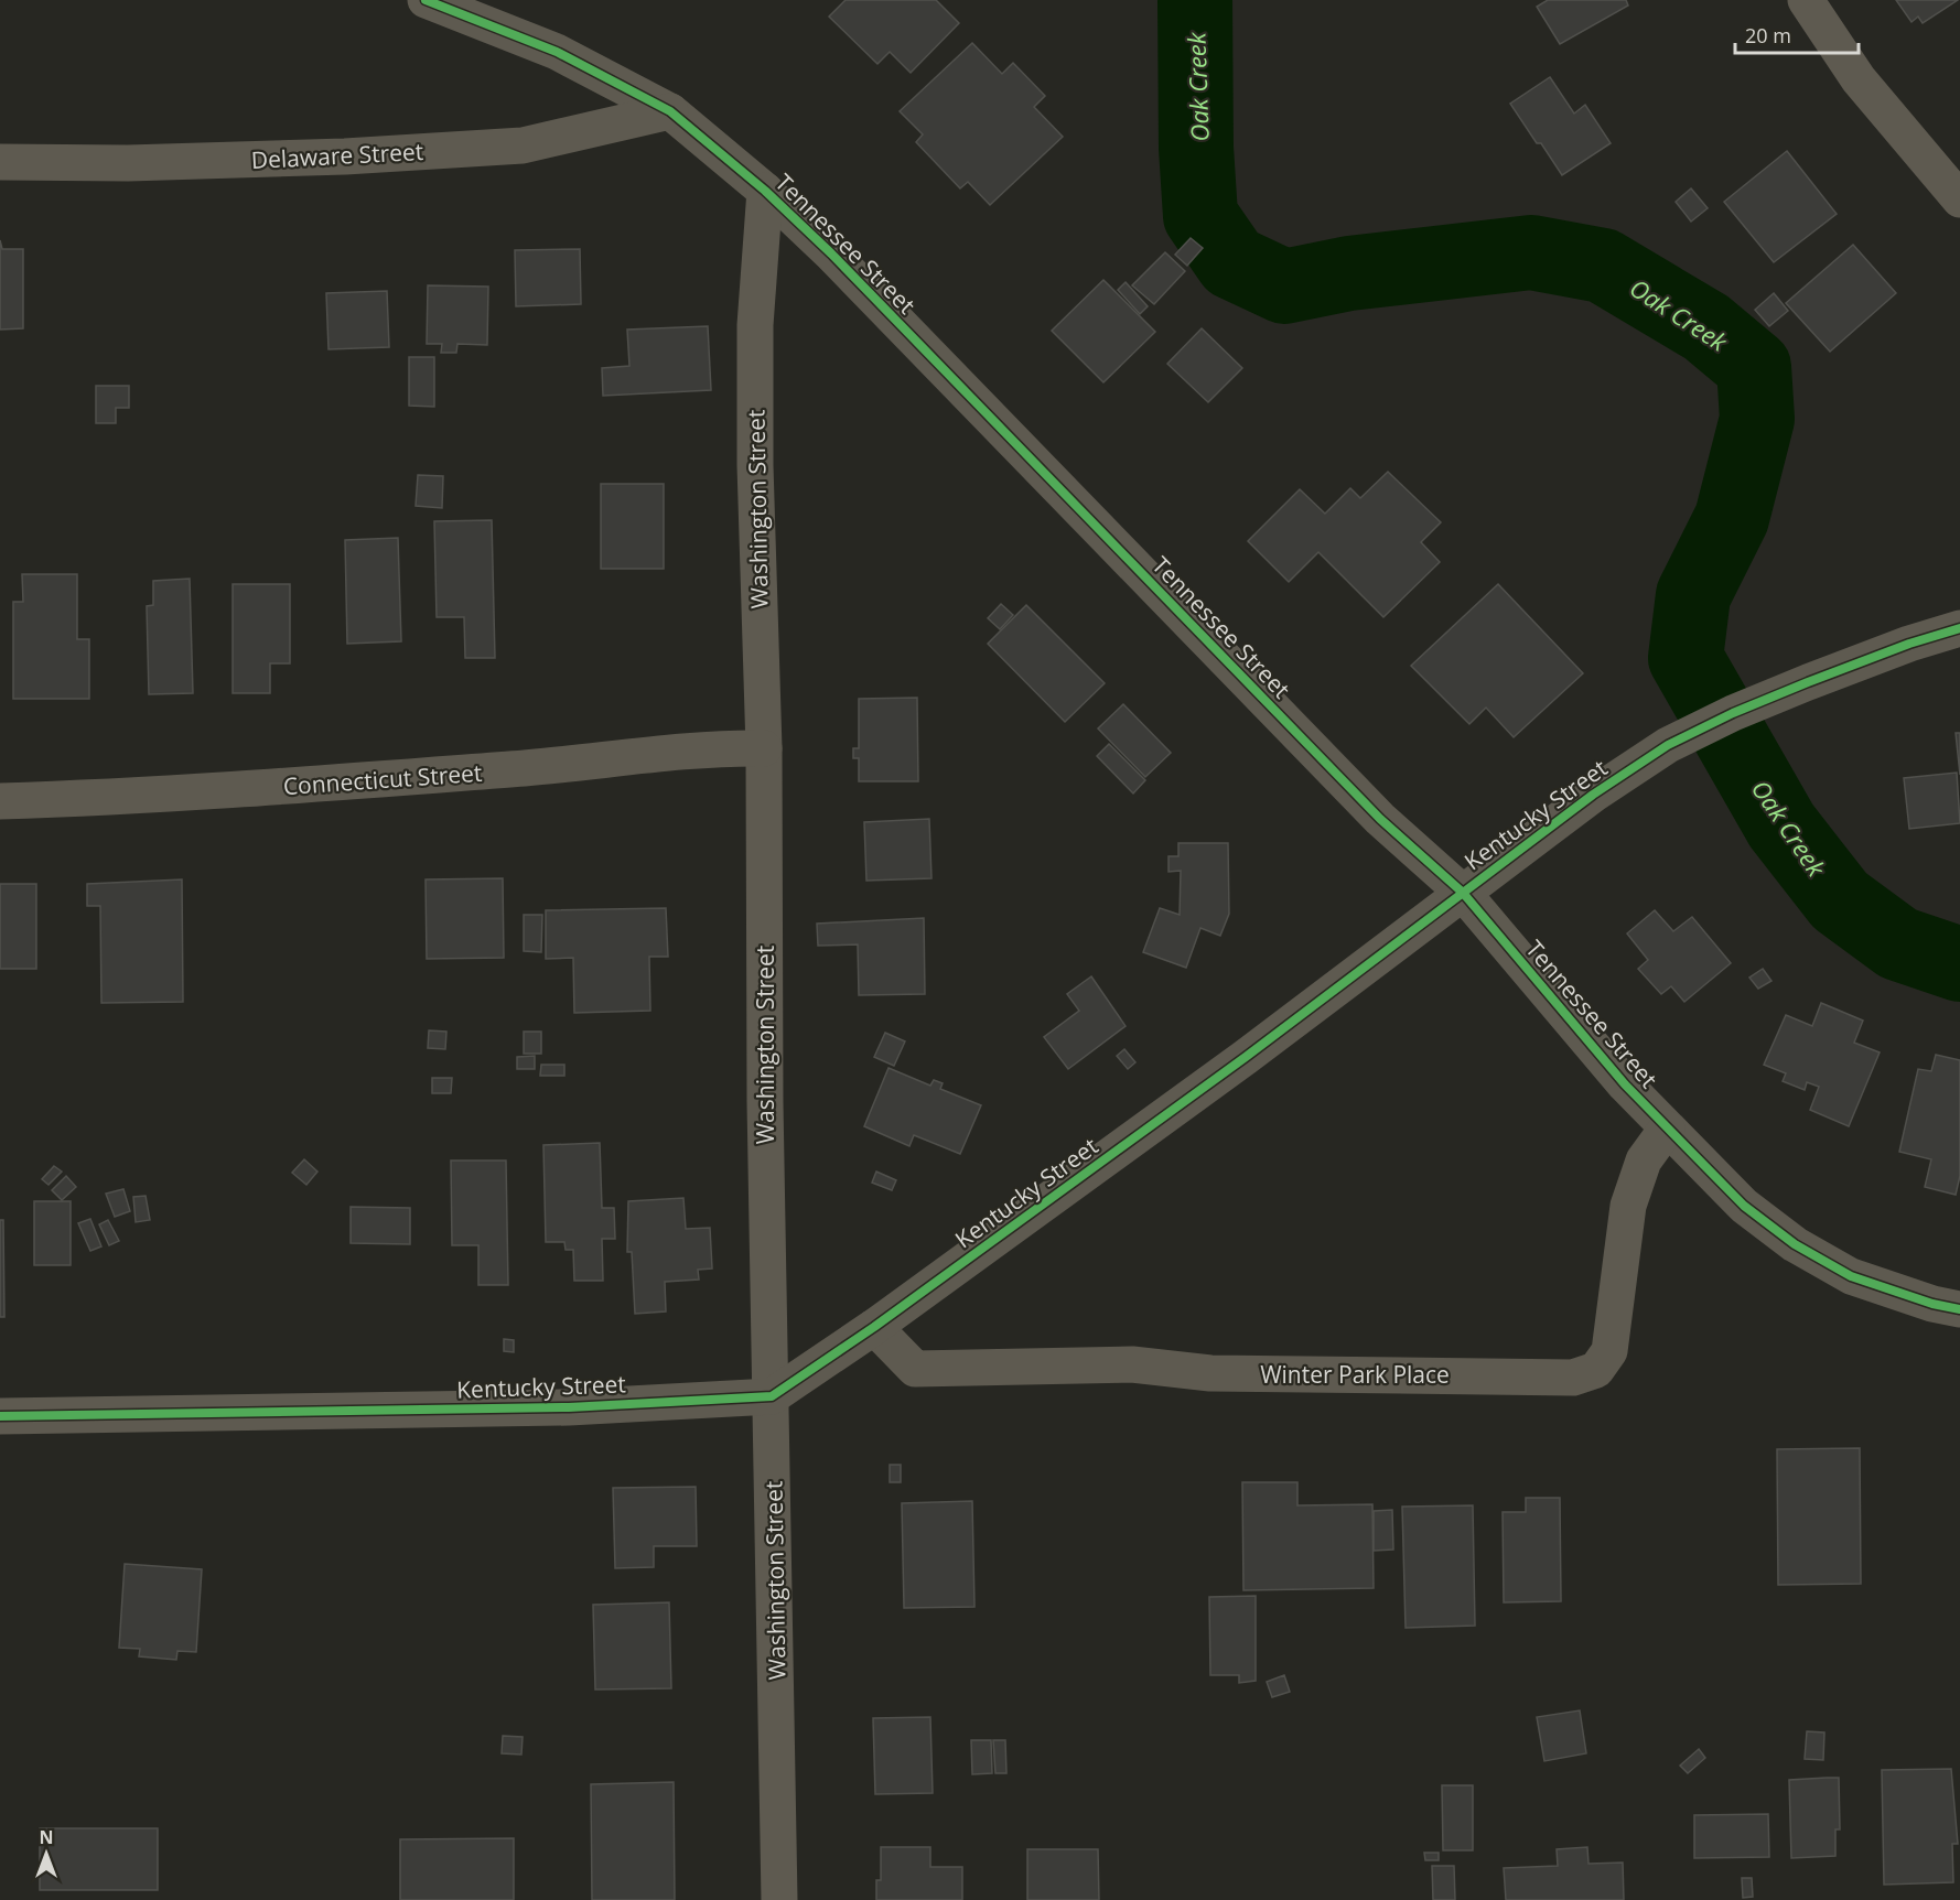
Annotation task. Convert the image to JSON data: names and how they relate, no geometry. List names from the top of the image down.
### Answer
{
  "streets": {
    "street": [
      "Delaware Street",
      "Tennessee Street",
      "Washington Street",
      "Connecticut Street",
      "Kentucky Street",
      "Winter Park Place"
    ]
  },
  "crossings": [
    ["Delaware Street", "Tennessee Street"],
    ["Tennessee Street", "Washington Street"],
    ["Tennessee Street", "Kentucky Street"],
    ["Tennessee Street", "Winter Park Place"],
    ["Washington Street", "Connecticut Street"],
    ["Washington Street", "Kentucky Street"],
    ["Kentucky Street", "Winter Park Place"]
  ],
  "water": ["Oak Creek"],
  "scale_bar": "20 m",
  "north": "top"
}
